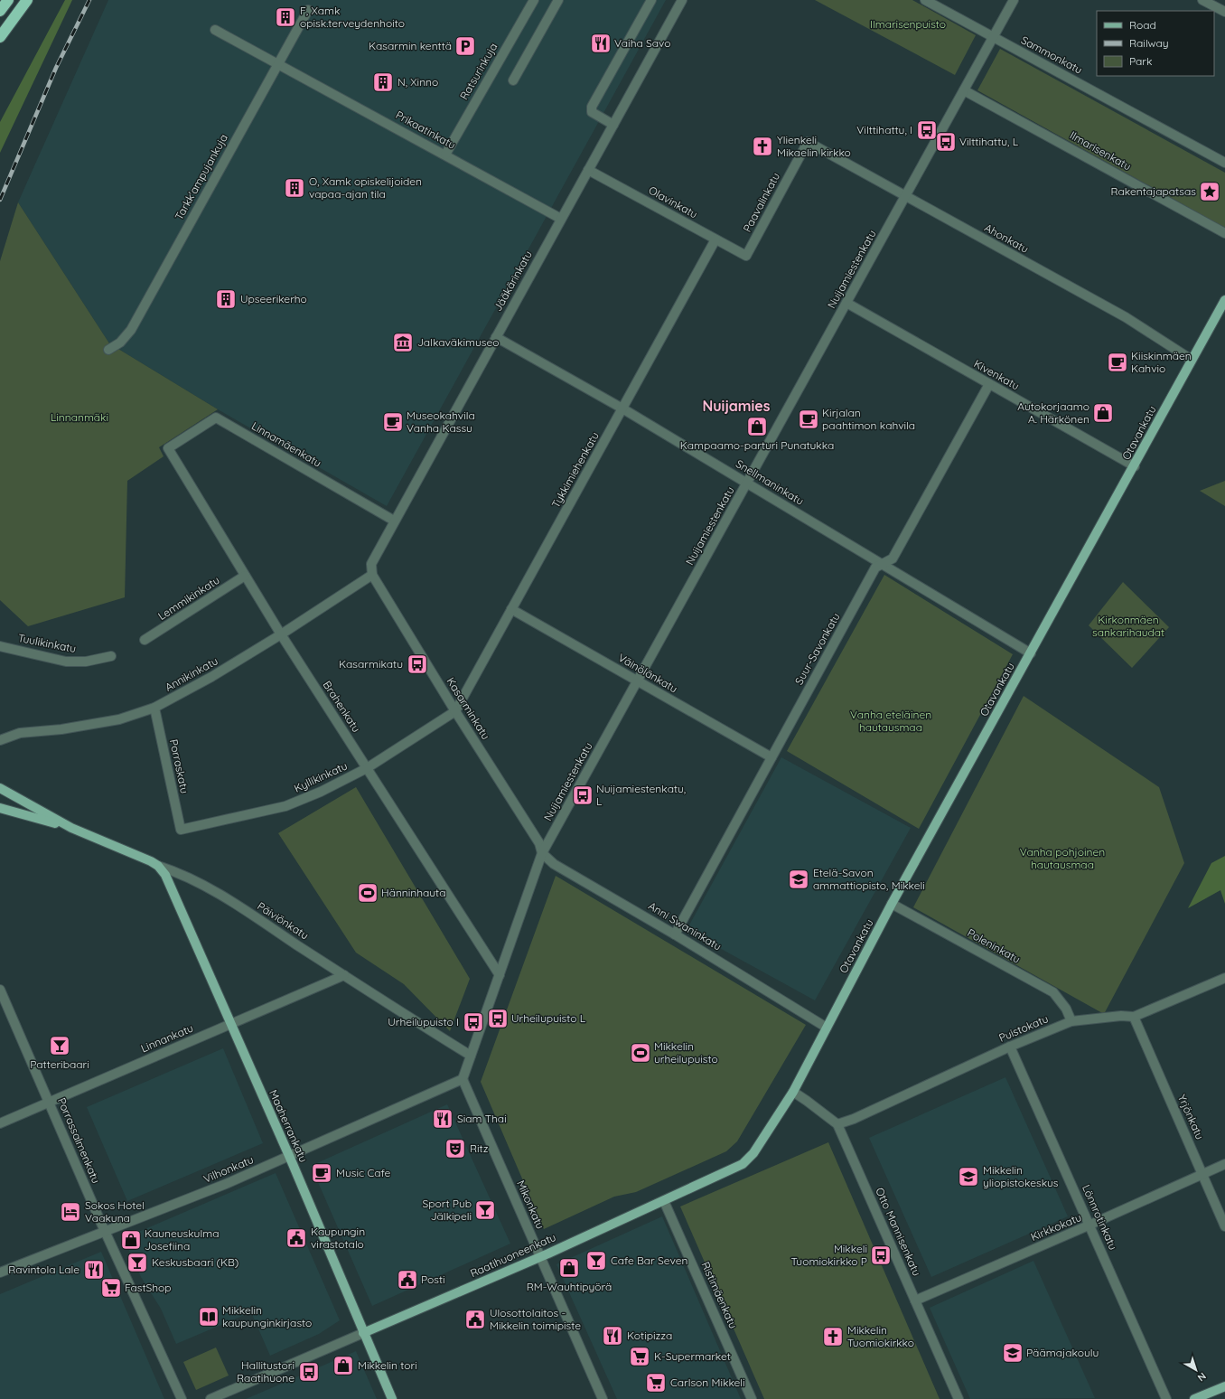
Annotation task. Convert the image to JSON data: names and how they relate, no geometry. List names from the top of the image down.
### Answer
{
  "streets": {
    "main road": [
      "Otavankatu",
      "Päiviönkatu",
      "Maaherrankatu",
      "Raatihuoneenkatu"
    ],
    "street": [
      "Sammonkatu",
      "Ratsurinkuja",
      "Prikaatinkatu",
      "Ilmarisenkatu",
      "Tarkk'ampujankuja",
      "Olavinkatu",
      "Paavalinkatu",
      "Ahonkatu",
      "Nuijamiestenkatu",
      "Jääkärinkatu",
      "Kivenkatu",
      "Linnamäenkatu",
      "Tykkimiehenkatu",
      "Snellmaninkatu",
      "Lemmikinkatu",
      "Tuulikinkatu",
      "Suur-Savonkatu",
      "Väinölänkatu",
      "Annikinkatu",
      "Brahenkatu",
      "Kasarminkatu",
      "Porraskatu",
      "Kyllikinkatu",
      "Anni Swaninkatu",
      "Poleninkatu",
      "Puistokatu",
      "Linnankatu",
      "Yrjönkatu",
      "Porrassalmenkatu",
      "Vilhonkatu",
      "Mikonkatu",
      "Lönnrotinkatu",
      "Kirkkokatu",
      "Otto Mannisenkatu",
      "Ristimäenkatu"
    ]
  },
  "crossings": [
    ["Sammonkatu", "Nuijamiestenkatu"],
    ["Ratsurinkuja", "Prikaatinkatu"],
    ["Prikaatinkatu", "Tarkk'ampujankuja"],
    ["Prikaatinkatu", "Jääkärinkatu"],
    ["Ilmarisenkatu", "Nuijamiestenkatu"],
    ["Olavinkatu", "Paavalinkatu"],
    ["Olavinkatu", "Jääkärinkatu"],
    ["Olavinkatu", "Tykkimiehenkatu"],
    ["Paavalinkatu", "Ahonkatu"],
    ["Ahonkatu", "Nuijamiestenkatu"],
    ["Ahonkatu", "Otavankatu"],
    ["Nuijamiestenkatu", "Kivenkatu"],
    ["Nuijamiestenkatu", "Snellmaninkatu"],
    ["Nuijamiestenkatu", "Väinölänkatu"],
    ["Nuijamiestenkatu", "Brahenkatu"],
    ["Nuijamiestenkatu", "Kasarminkatu"],
    ["Nuijamiestenkatu", "Päiviönkatu"],
    ["Nuijamiestenkatu", "Anni Swaninkatu"],
    ["Nuijamiestenkatu", "Vilhonkatu"],
    ["Nuijamiestenkatu", "Mikonkatu"],
    ["Jääkärinkatu", "Linnamäenkatu"],
    ["Jääkärinkatu", "Snellmaninkatu"],
    ["Jääkärinkatu", "Annikinkatu"],
    ["Jääkärinkatu", "Kasarminkatu"],
    ["Kivenkatu", "Otavankatu"],
    ["Kivenkatu", "Suur-Savonkatu"],
    ["Otavankatu", "Snellmaninkatu"],
    ["Otavankatu", "Anni Swaninkatu"],
    ["Otavankatu", "Poleninkatu"],
    ["Otavankatu", "Otto Mannisenkatu"],
    ["Otavankatu", "Raatihuoneenkatu"],
    ["Linnamäenkatu", "Brahenkatu"],
    ["Tykkimiehenkatu", "Snellmaninkatu"],
    ["Tykkimiehenkatu", "Väinölänkatu"],
    ["Tykkimiehenkatu", "Kasarminkatu"],
    ["Tykkimiehenkatu", "Kyllikinkatu"],
    ["Snellmaninkatu", "Suur-Savonkatu"],
    ["Lemmikinkatu", "Brahenkatu"],
    ["Suur-Savonkatu", "Väinölänkatu"],
    ["Suur-Savonkatu", "Anni Swaninkatu"],
    ["Annikinkatu", "Brahenkatu"],
    ["Annikinkatu", "Kasarminkatu"],
    ["Annikinkatu", "Porraskatu"],
    ["Brahenkatu", "Kyllikinkatu"],
    ["Kasarminkatu", "Kyllikinkatu"],
    ["Kasarminkatu", "Anni Swaninkatu"],
    ["Porraskatu", "Kyllikinkatu"],
    ["Päiviönkatu", "Linnankatu"],
    ["Päiviönkatu", "Maaherrankatu"],
    ["Poleninkatu", "Puistokatu"],
    ["Puistokatu", "Yrjönkatu"],
    ["Puistokatu", "Lönnrotinkatu"],
    ["Puistokatu", "Otto Mannisenkatu"],
    ["Linnankatu", "Maaherrankatu"],
    ["Linnankatu", "Porrassalmenkatu"],
    ["Yrjönkatu", "Kirkkokatu"],
    ["Maaherrankatu", "Vilhonkatu"],
    ["Maaherrankatu", "Raatihuoneenkatu"],
    ["Porrassalmenkatu", "Vilhonkatu"],
    ["Vilhonkatu", "Mikonkatu"],
    ["Mikonkatu", "Raatihuoneenkatu"],
    ["Lönnrotinkatu", "Kirkkokatu"],
    ["Kirkkokatu", "Otto Mannisenkatu"],
    ["Otto Mannisenkatu", "Raatihuoneenkatu"],
    ["Raatihuoneenkatu", "Ristimäenkatu"]
  ],
  "districts": ["Nuijamies"],
  "parks": [
    "Ilmarisenpuisto",
    "Linnanmäki",
    "Kirkonmäen sankarihaudat",
    "Vanha eteläinen hautausmaa",
    "Vanha pohjoinen hautausmaa"
  ],
  "places": {
    "building": [
      "F, Xamk opisk.terveydenhoito",
      "N, Xinno",
      "O, Xamk opiskelijoiden vapaa-ajan tila",
      "Upseerikerho"
    ],
    "restaurant": [
      "Vaiha Savo",
      "Siam Thai",
      "Ravintola Lale",
      "Kotipizza"
    ],
    "parking": ["Kasarmin kenttä"],
    "bus stop": [
      "Vilttihattu, I",
      "Vilttihattu, L",
      "Kasarmikatu",
      "Nuijamiestenkatu, L",
      "Urheilupuisto L",
      "Urheilupuisto I",
      "Mikkeli Tuomiokirkko P",
      "Hallitustori Raatihuone"
    ],
    "church": ["Ylienkeli Mikaelin kirkko", "Mikkelin Tuomiokirkko"],
    "place": ["Rakentajapatsas"],
    "museum": ["Jalkaväkimuseo"],
    "cafe": [
      "Kiiskinmäen Kahvio",
      "Kirjalan paahtimon kahvila",
      "Museokahvila Vanha Kassu",
      "Music Cafe"
    ],
    "shop": [
      "Autokorjaamo A. Härkönen",
      "Kampaamo-parturi Punatukka",
      "Kauneuskulma Josefiina",
      "RM-Wauhtipyörä",
      "Mikkelin tori"
    ],
    "school or university": ["Etelä-Savon ammattiopisto, Mikkeli", "Mikkelin yliopistokeskus", "Päämajakoulu"],
    "sports": ["Hänninhauta", "Mikkelin urheilupuisto"],
    "bar": [
      "Patteribaari",
      "Sport Pub Jälkipeli",
      "Cafe Bar Seven",
      "Keskusbaari (KB)"
    ],
    "theatre": ["Ritz"],
    "hotel": ["Sokos Hotel Vaakuna"],
    "public building": ["Kaupungin virastotalo", "Posti", "Ulosottolaitos - Mikkelin toimipiste"],
    "supermarket": ["FastShop", "K-Supermarket", "Carlson Mikkeli"],
    "library": ["Mikkelin kaupunginkirjasto"]
  },
  "legend": ["Road", "Railway", "Park"],
  "north": "bottom right"
}
